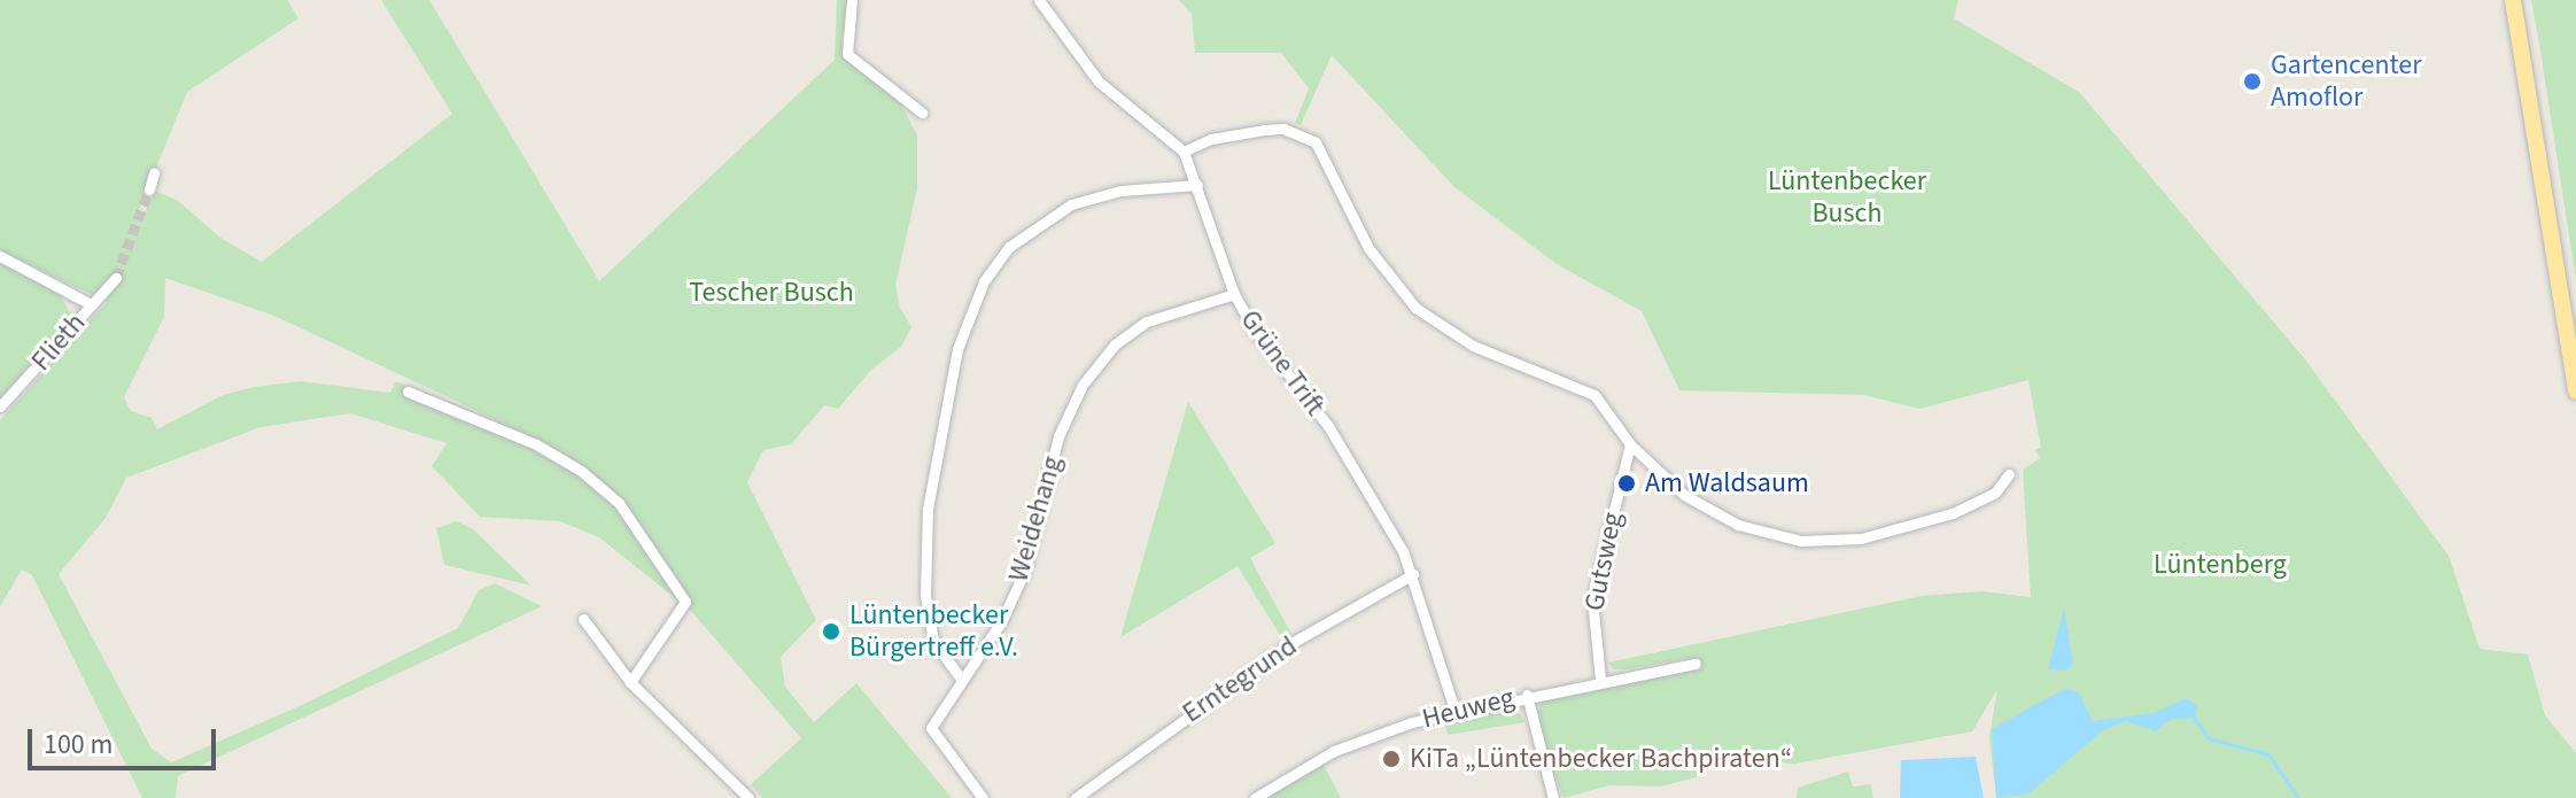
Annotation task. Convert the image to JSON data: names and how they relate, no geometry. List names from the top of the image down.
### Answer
{
  "streets": {
    "street": [
      "Flieth",
      "Grüne Trift",
      "Weidehang",
      "Gutsweg",
      "Erntegrund",
      "Heuweg"
    ]
  },
  "crossings": [
    ["Grüne Trift", "Weidehang"],
    ["Grüne Trift", "Erntegrund"],
    ["Grüne Trift", "Heuweg"],
    ["Gutsweg", "Heuweg"]
  ],
  "parks": ["Lüntenbecker Busch", "Tescher Busch", "Lüntenberg"],
  "places": [
    "Gartencenter Amoflor",
    "Am Waldsaum",
    "Lüntenbecker Bürgertreff e.V.",
    "KiTa „Lüntenbecker Bachpiraten“"
  ],
  "scale_bar": "100 m"
}
